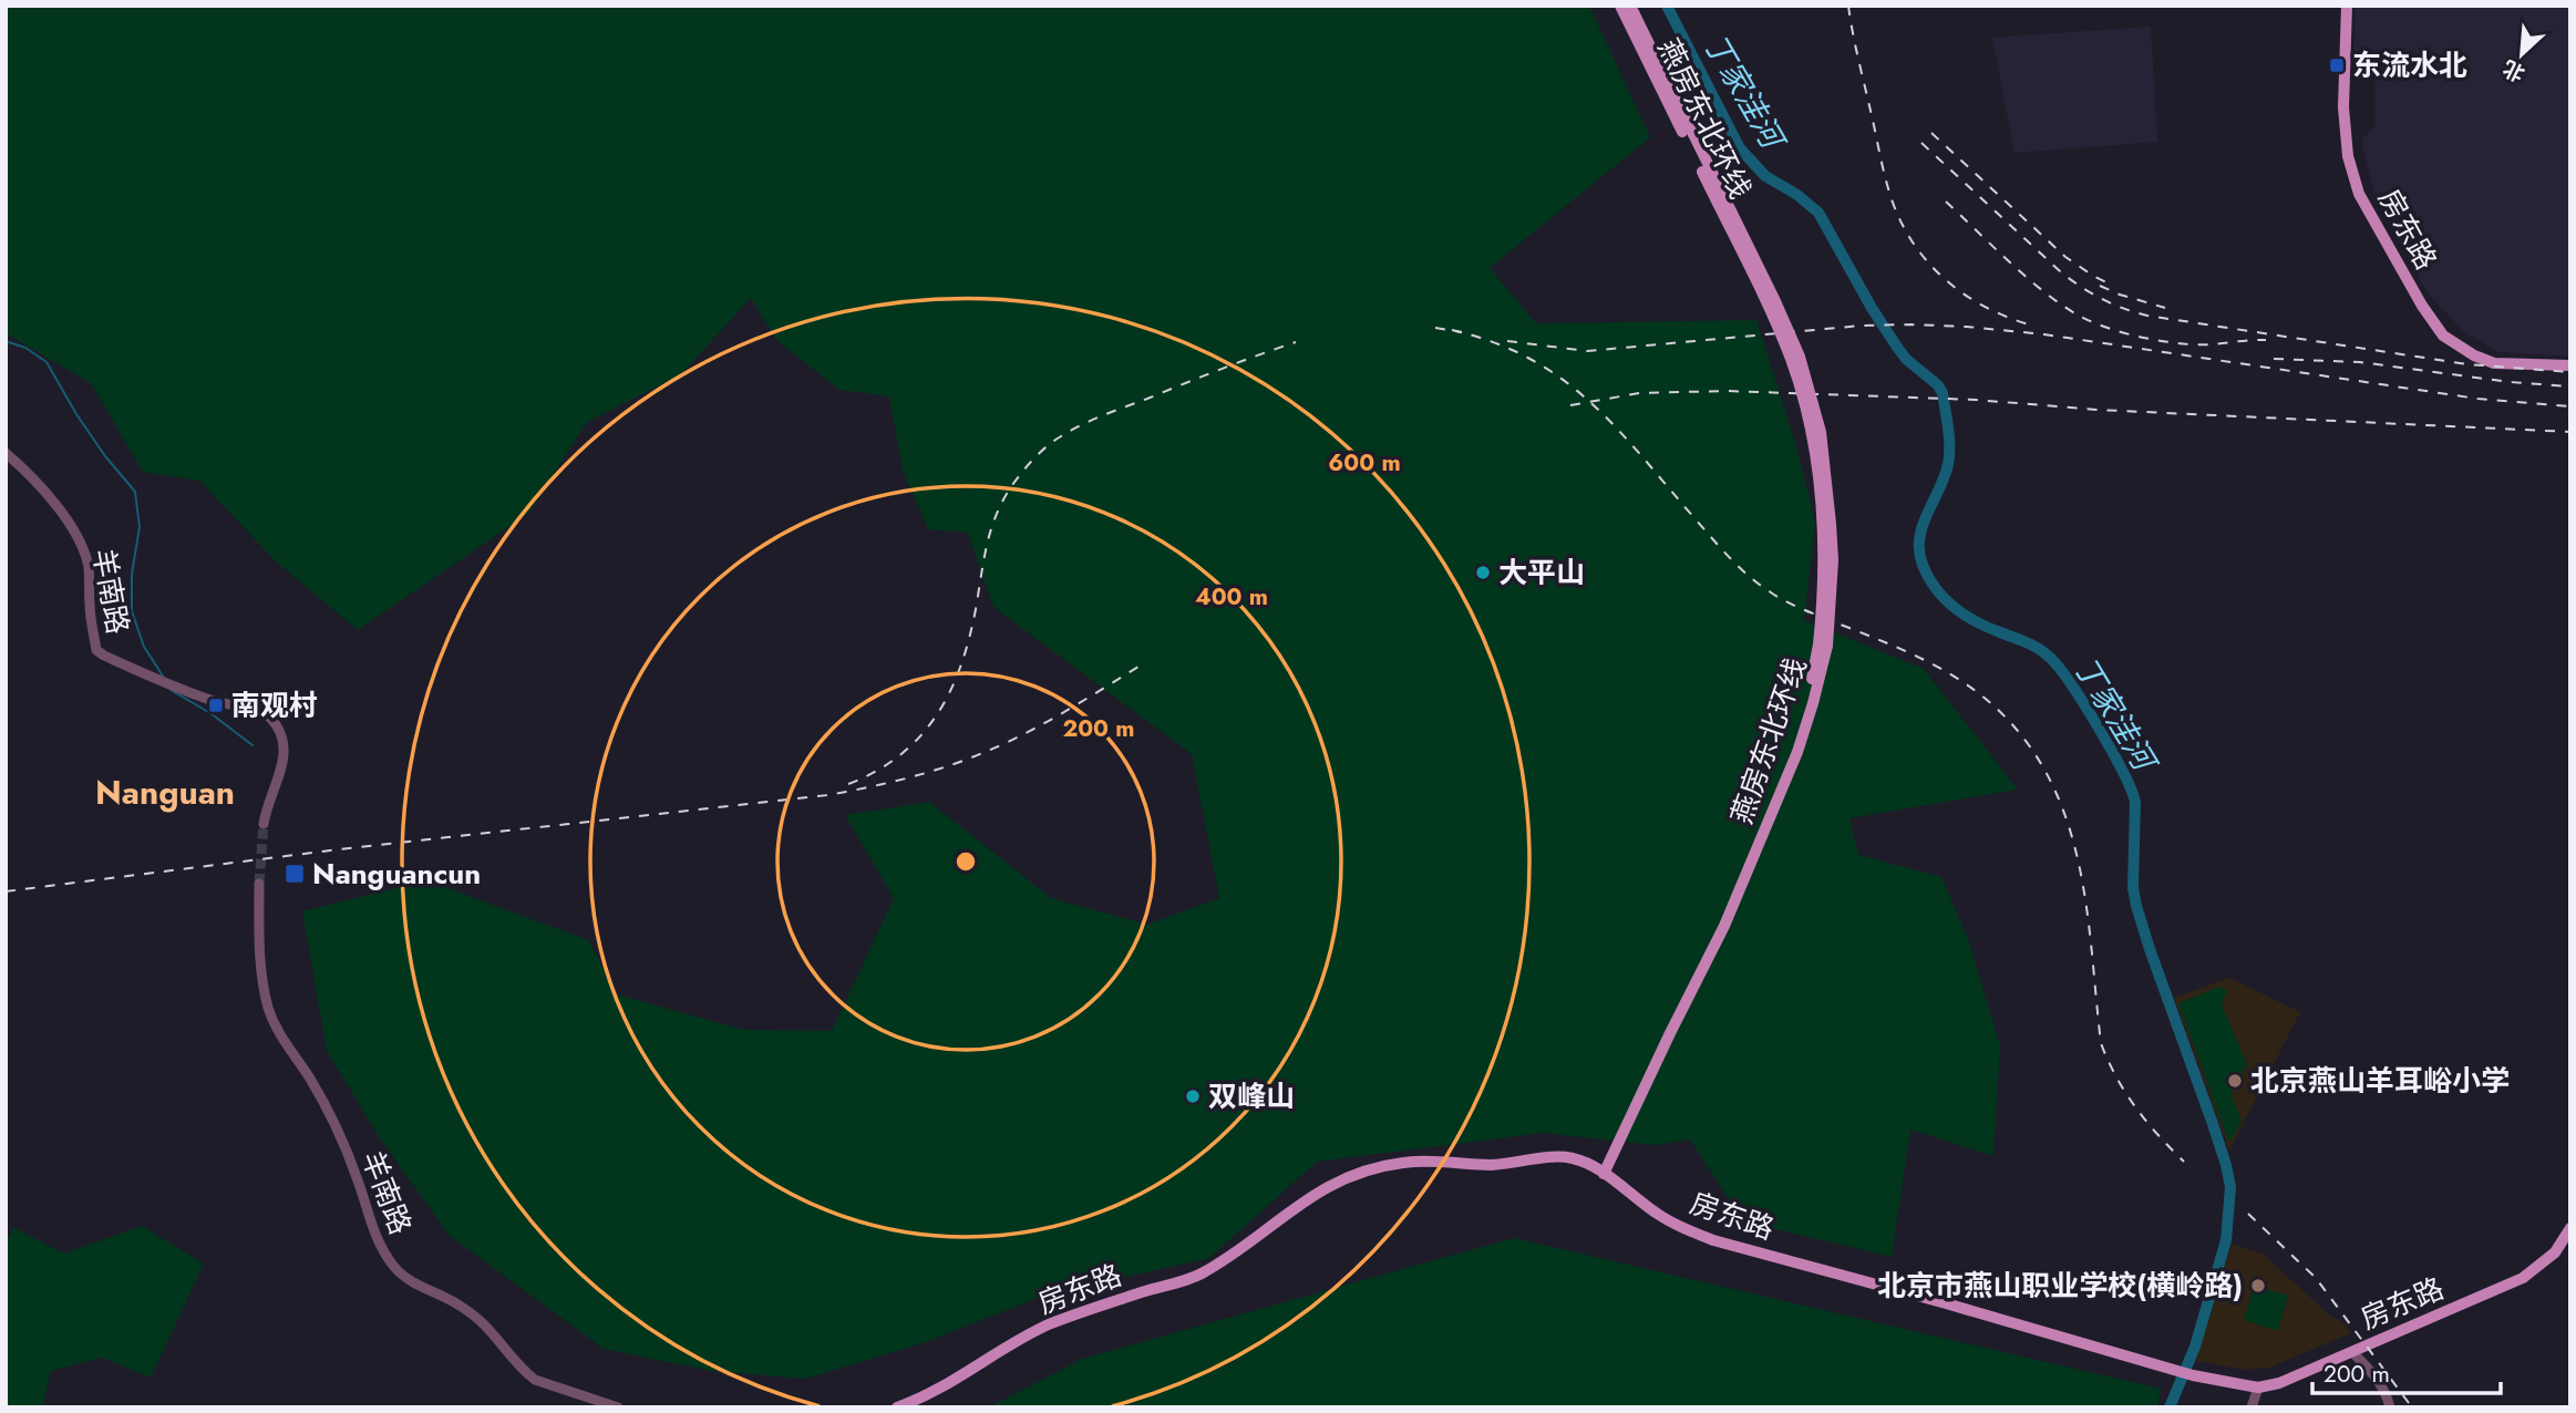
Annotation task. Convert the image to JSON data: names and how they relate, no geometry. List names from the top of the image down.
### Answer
{
  "streets": {
    "main road": ["燕房东北环线", "房东路"],
    "street": ["羊南路"]
  },
  "crossings": [
    ["燕房东北环线", "房东路"]
  ],
  "districts": ["Nanguan"],
  "water": ["丁家洼河"],
  "places": {
    "transit": ["东流水北", "南观村", "Nanguancun"],
    "other": [
      "大平山",
      "北京燕山羊耳峪小学",
      "双峰山",
      "北京市燕山职业学校(横岭路)"
    ]
  },
  "scale_bar": "200 m",
  "north": "bottom left",
  "rings": ["600 m", "400 m", "200 m"]
}
